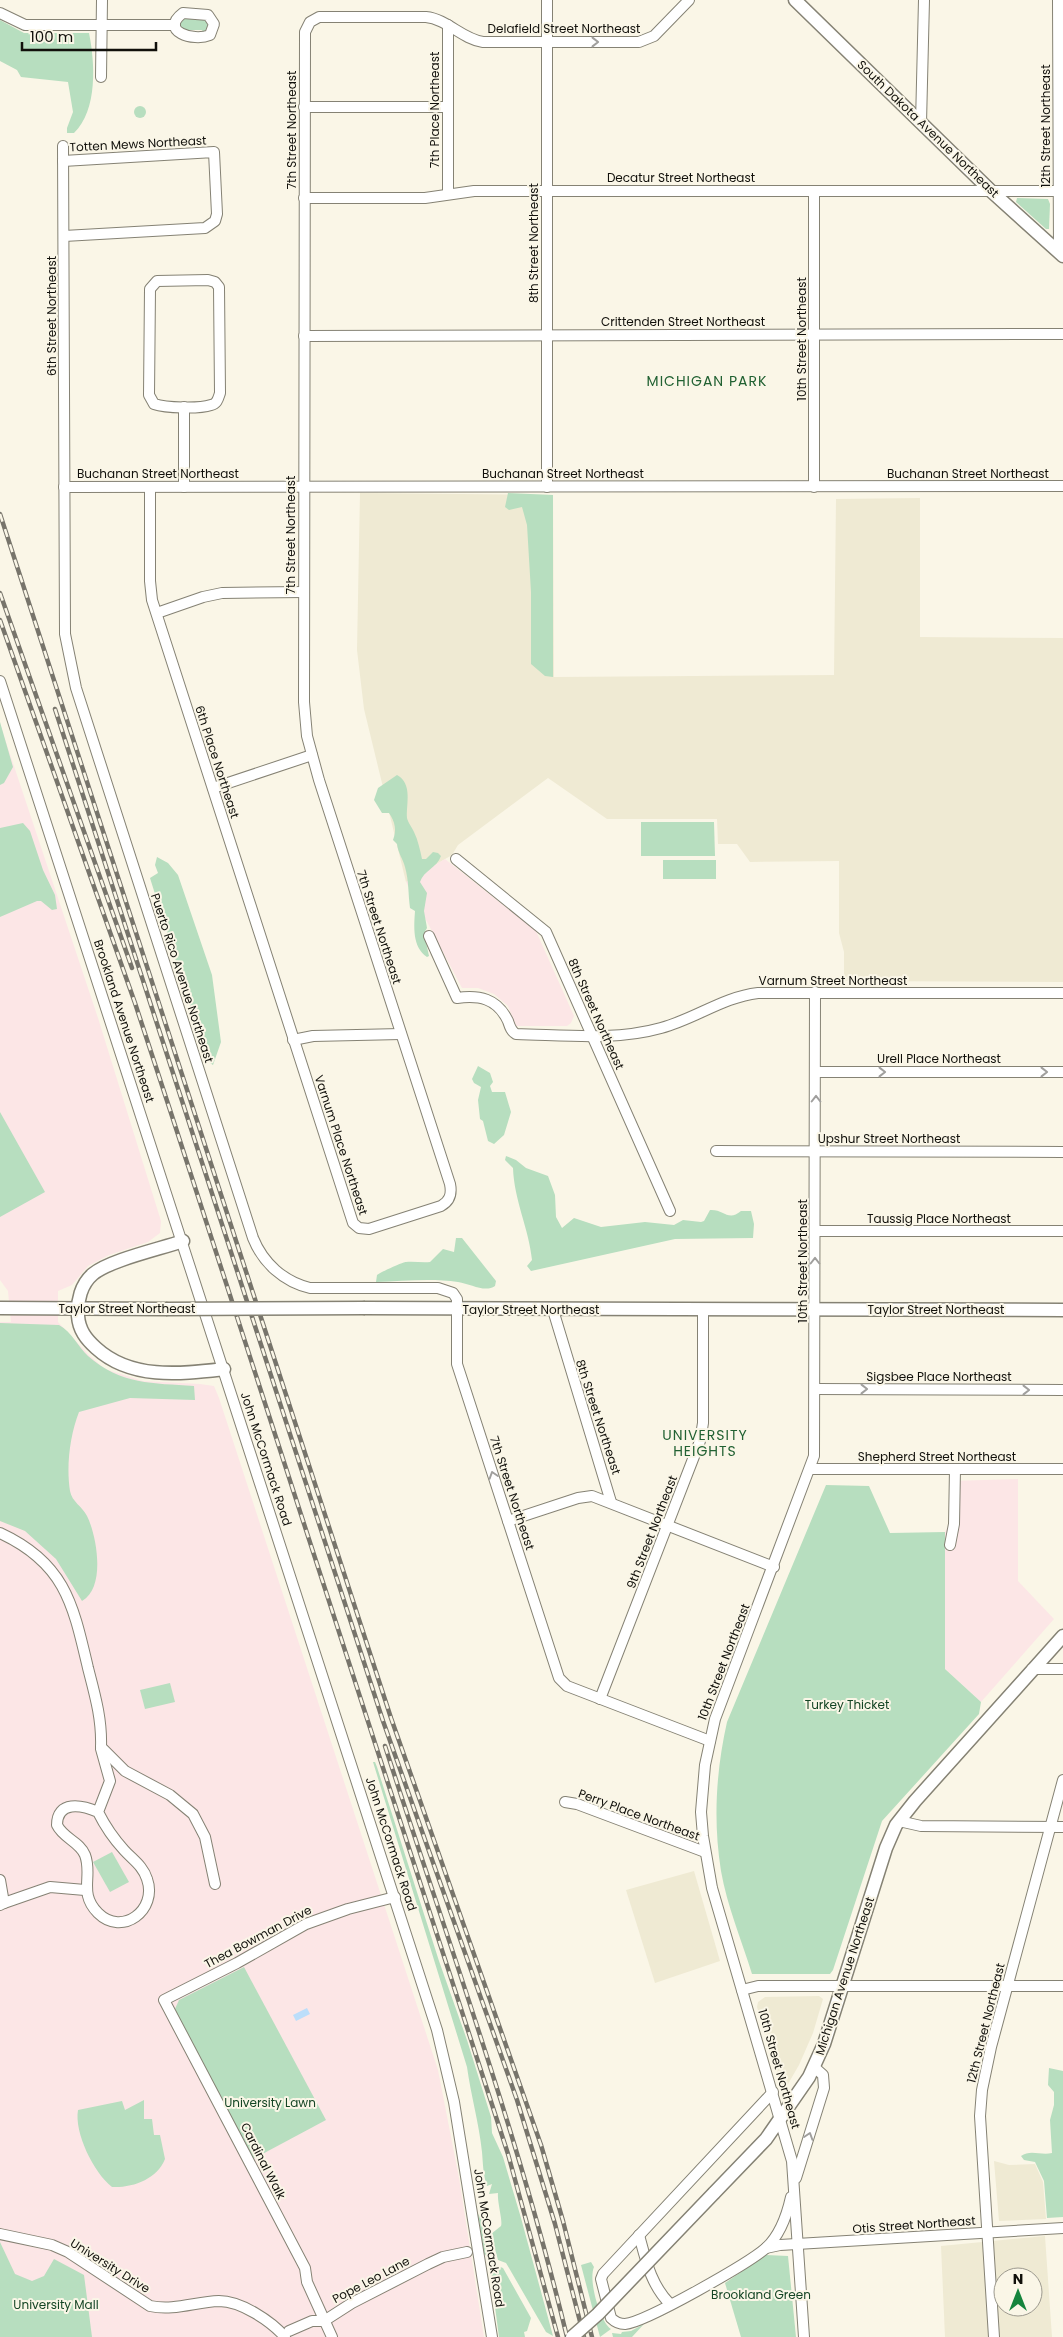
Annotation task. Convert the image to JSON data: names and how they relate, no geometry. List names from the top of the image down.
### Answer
{
  "streets": {
    "main road": ["South Dakota Avenue Northeast", "Taylor Street Northeast", "Michigan Avenue Northeast"],
    "street": [
      "Delafield Street Northeast",
      "7th Place Northeast",
      "12th Street Northeast",
      "7th Street Northeast",
      "Totten Mews Northeast",
      "Decatur Street Northeast",
      "8th Street Northeast",
      "6th Street Northeast",
      "Crittenden Street Northeast",
      "10th Street Northeast",
      "Buchanan Street Northeast",
      "6th Place Northeast",
      "Puerto Rico Avenue Northeast",
      "Varnum Street Northeast",
      "Brookland Avenue Northeast",
      "Urell Place Northeast",
      "Upshur Street Northeast",
      "Varnum Place Northeast",
      "Taussig Place Northeast",
      "Sigsbee Place Northeast",
      "Shepherd Street Northeast",
      "John McCormack Road",
      "9th Street Northeast",
      "Perry Place Northeast",
      "Thea Bowman Drive",
      "Cardinal Walk",
      "Otis Street Northeast",
      "University Drive",
      "Pope Leo Lane"
    ]
  },
  "crossings": [
    ["Delafield Street Northeast", "7th Place Northeast"],
    ["Delafield Street Northeast", "7th Street Northeast"],
    ["Delafield Street Northeast", "8th Street Northeast"],
    ["7th Place Northeast", "Decatur Street Northeast"],
    ["12th Street Northeast", "South Dakota Avenue Northeast"],
    ["12th Street Northeast", "Decatur Street Northeast"],
    ["12th Street Northeast", "Otis Street Northeast"],
    ["South Dakota Avenue Northeast", "Decatur Street Northeast"],
    ["7th Street Northeast", "Decatur Street Northeast"],
    ["7th Street Northeast", "Crittenden Street Northeast"],
    ["7th Street Northeast", "Buchanan Street Northeast"],
    ["7th Street Northeast", "Puerto Rico Avenue Northeast"],
    ["7th Street Northeast", "Varnum Place Northeast"],
    ["7th Street Northeast", "Taylor Street Northeast"],
    ["7th Street Northeast", "9th Street Northeast"],
    ["Totten Mews Northeast", "6th Street Northeast"],
    ["Decatur Street Northeast", "8th Street Northeast"],
    ["Decatur Street Northeast", "10th Street Northeast"],
    ["8th Street Northeast", "Crittenden Street Northeast"],
    ["8th Street Northeast", "Buchanan Street Northeast"],
    ["8th Street Northeast", "Varnum Street Northeast"],
    ["8th Street Northeast", "Taylor Street Northeast"],
    ["6th Street Northeast", "Buchanan Street Northeast"],
    ["6th Street Northeast", "Puerto Rico Avenue Northeast"],
    ["Crittenden Street Northeast", "10th Street Northeast"],
    ["10th Street Northeast", "Buchanan Street Northeast"],
    ["10th Street Northeast", "Varnum Street Northeast"],
    ["10th Street Northeast", "Urell Place Northeast"],
    ["10th Street Northeast", "Upshur Street Northeast"],
    ["10th Street Northeast", "Taussig Place Northeast"],
    ["10th Street Northeast", "Taylor Street Northeast"],
    ["10th Street Northeast", "Sigsbee Place Northeast"],
    ["10th Street Northeast", "Shepherd Street Northeast"],
    ["10th Street Northeast", "Perry Place Northeast"],
    ["10th Street Northeast", "Michigan Avenue Northeast"],
    ["10th Street Northeast", "Otis Street Northeast"],
    ["Buchanan Street Northeast", "6th Place Northeast"],
    ["Buchanan Street Northeast", "Puerto Rico Avenue Northeast"],
    ["6th Place Northeast", "Varnum Place Northeast"],
    ["Puerto Rico Avenue Northeast", "Taylor Street Northeast"],
    ["Brookland Avenue Northeast", "John McCormack Road"],
    ["Taylor Street Northeast", "9th Street Northeast"],
    ["John McCormack Road", "Thea Bowman Drive"],
    ["Thea Bowman Drive", "Cardinal Walk"],
    ["Cardinal Walk", "Pope Leo Lane"],
    ["University Drive", "Pope Leo Lane"]
  ],
  "one_way": ["Delafield Street Northeast", "Urell Place Northeast", "Sigsbee Place Northeast"],
  "districts": ["MICHIGAN PARK", "UNIVERSITY HEIGHTS"],
  "parks": [
    "Turkey Thicket",
    "University Lawn",
    "Brookland Green",
    "University Mall"
  ],
  "scale_bar": "100 m",
  "north": "top"
}
